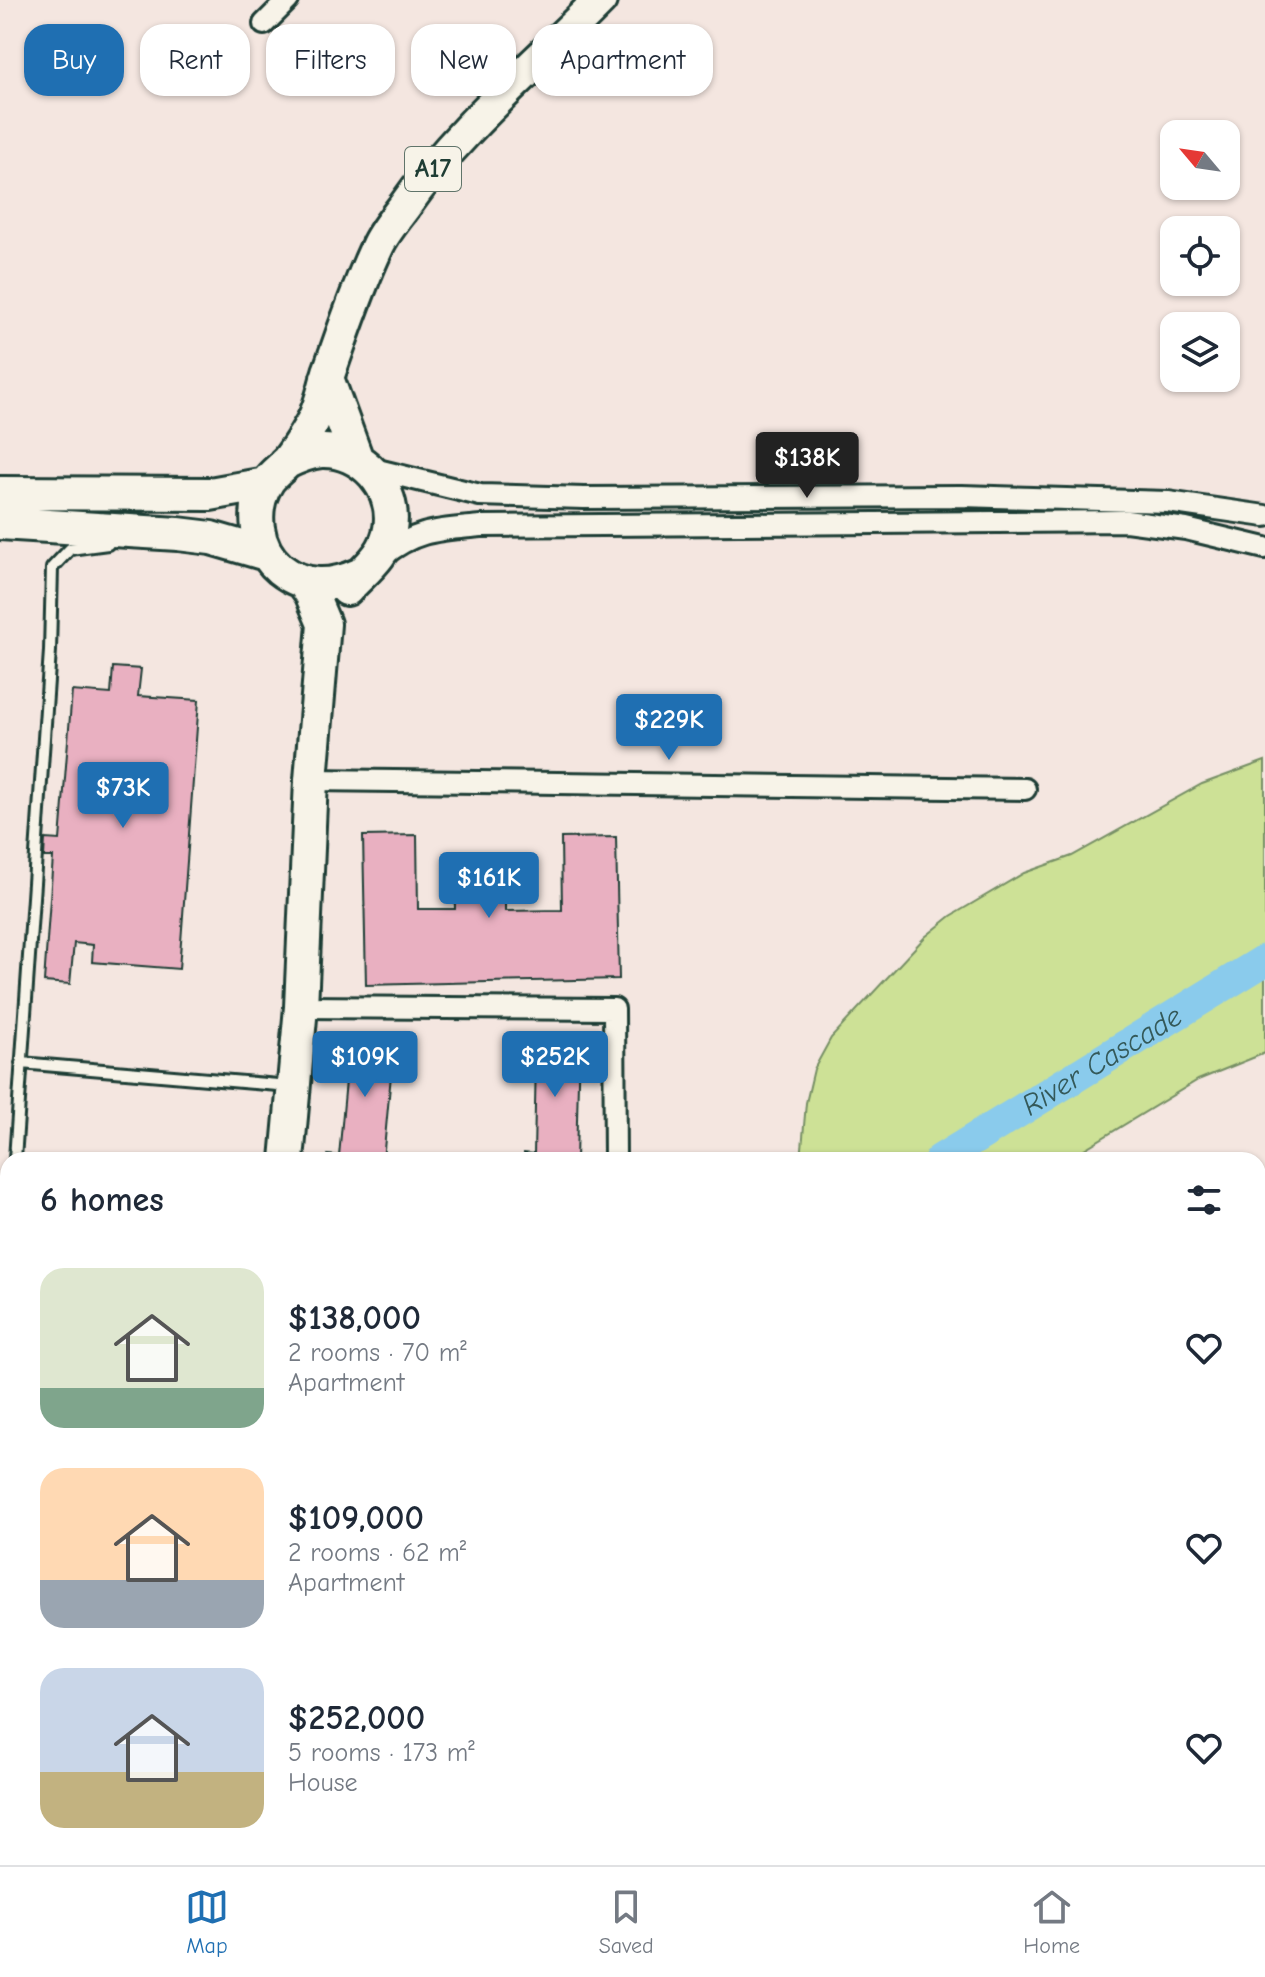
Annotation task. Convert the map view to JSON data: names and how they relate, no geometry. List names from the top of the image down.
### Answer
{
  "streets": {
    "main road": ["A17"]
  },
  "water": ["River Cascade"],
  "north": "top left",
  "page": {
    "chip": [
      "Buy",
      "Rent",
      "Filters",
      "New",
      "Apartment"
    ],
    "price": [
      "$138K",
      "$229K",
      "$73K",
      "$161K",
      "$109K",
      "$252K"
    ],
    "heading": "6 homes",
    "list": [
      {
        "name": "$138,000",
        "note": "2 rooms · 70 m² · Apartment"
      },
      {
        "name": "$109,000",
        "note": "2 rooms · 62 m² · Apartment"
      },
      {
        "name": "$252,000",
        "note": "5 rooms · 173 m² · House"
      }
    ],
    "tabs": ["Map", "Saved", "Home"]
  }
}
